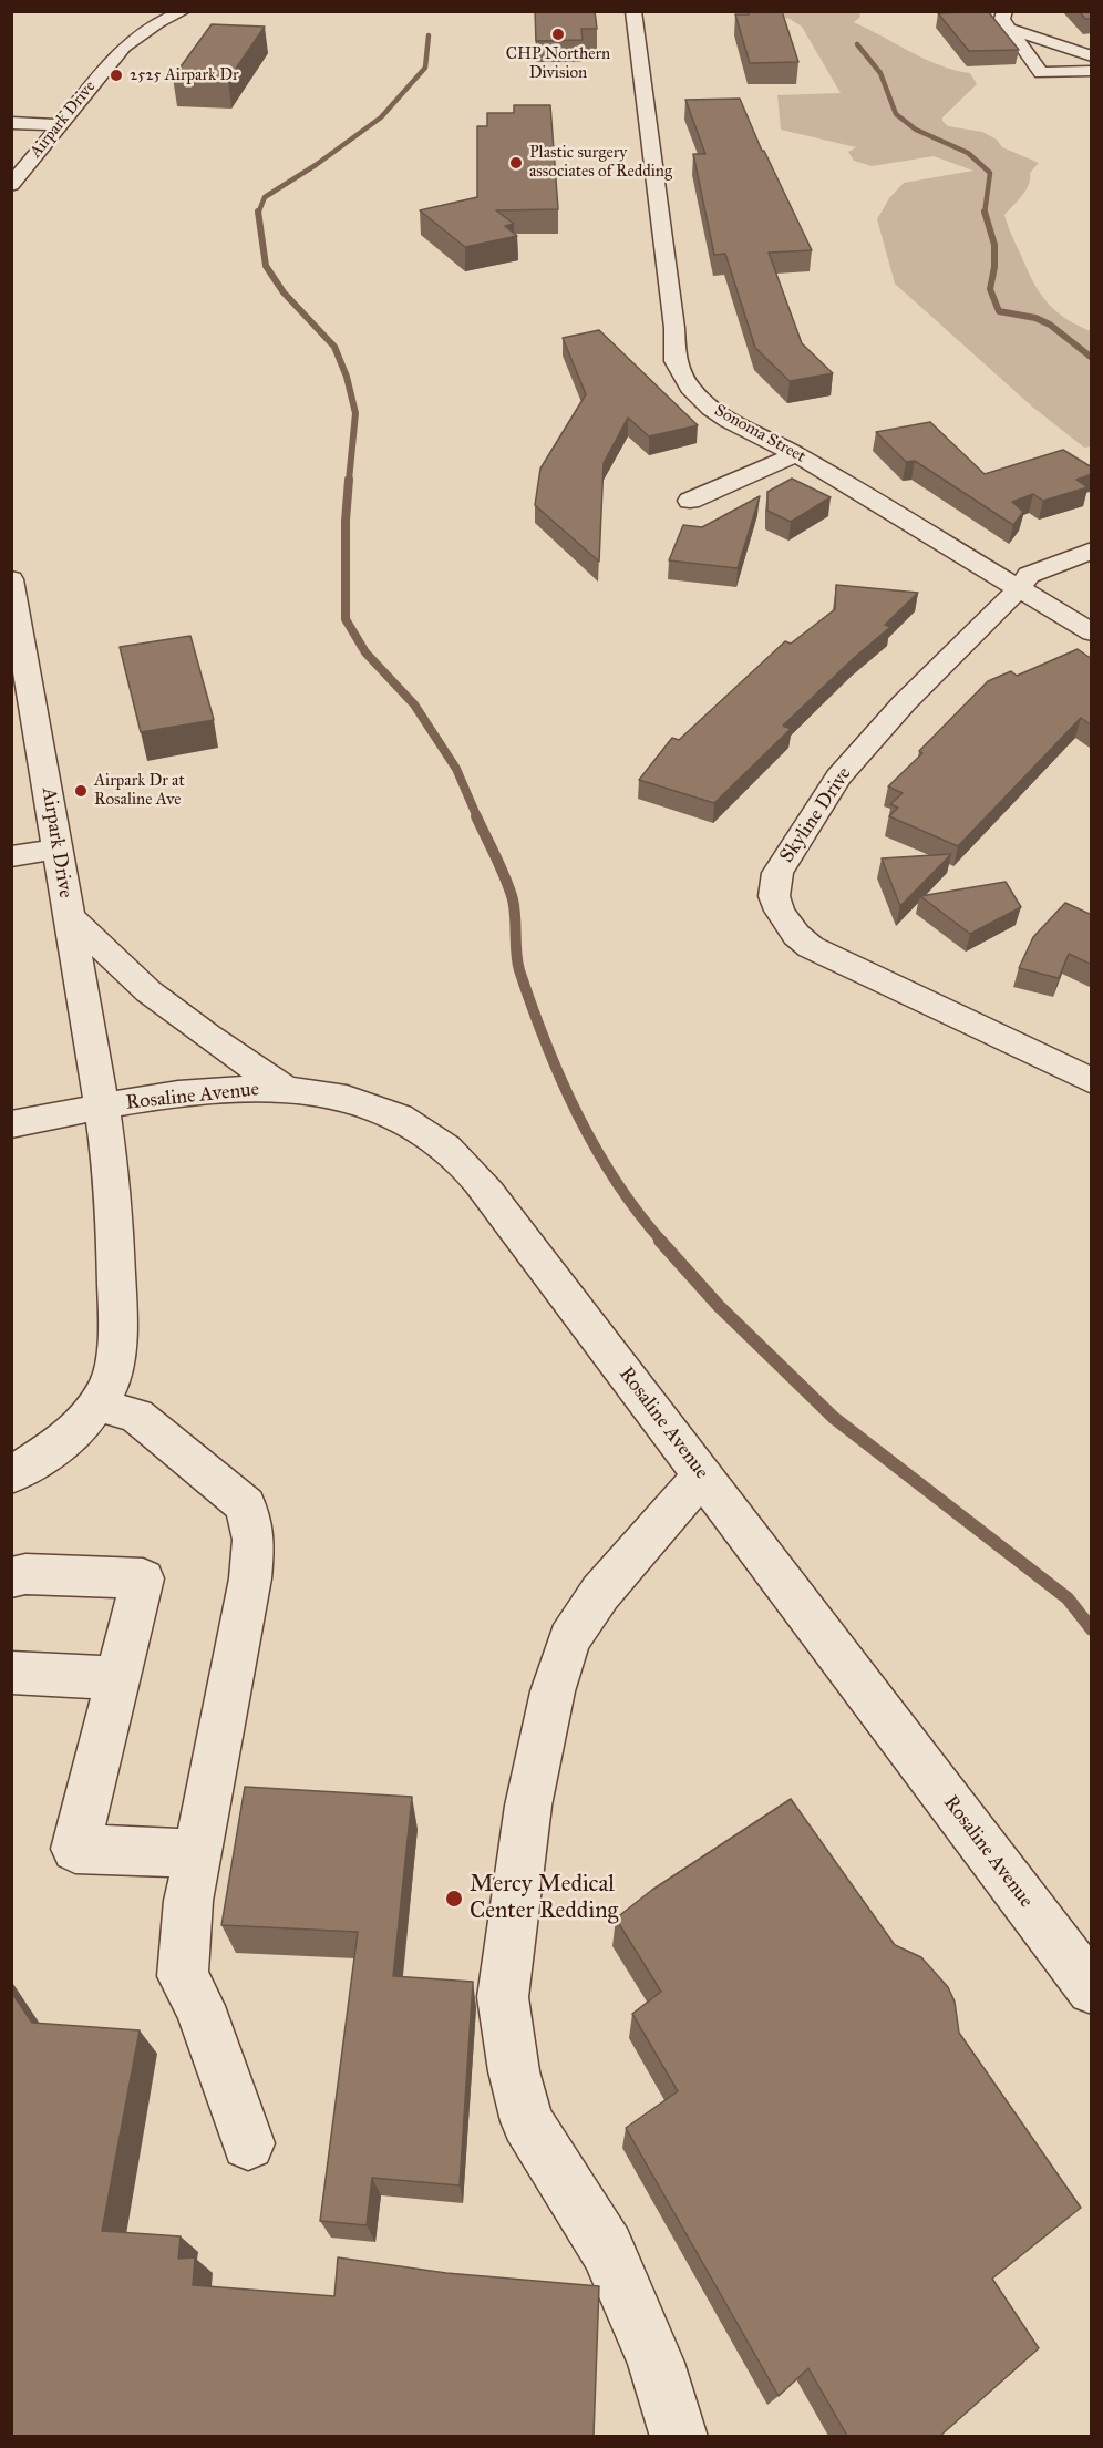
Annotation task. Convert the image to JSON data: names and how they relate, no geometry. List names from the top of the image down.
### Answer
{
  "streets": {
    "street": [
      "Airpark Drive",
      "Sonoma Street",
      "Skyline Drive",
      "Rosaline Avenue"
    ]
  },
  "crossings": [
    ["Airpark Drive", "Rosaline Avenue"],
    ["Sonoma Street", "Skyline Drive"]
  ],
  "places": [
    "CHP Northern Division",
    "2525 Airpark Dr",
    "Plastic surgery associates of Redding",
    "Airpark Dr at Rosaline Ave",
    "Mercy Medical Center Redding"
  ]
}
